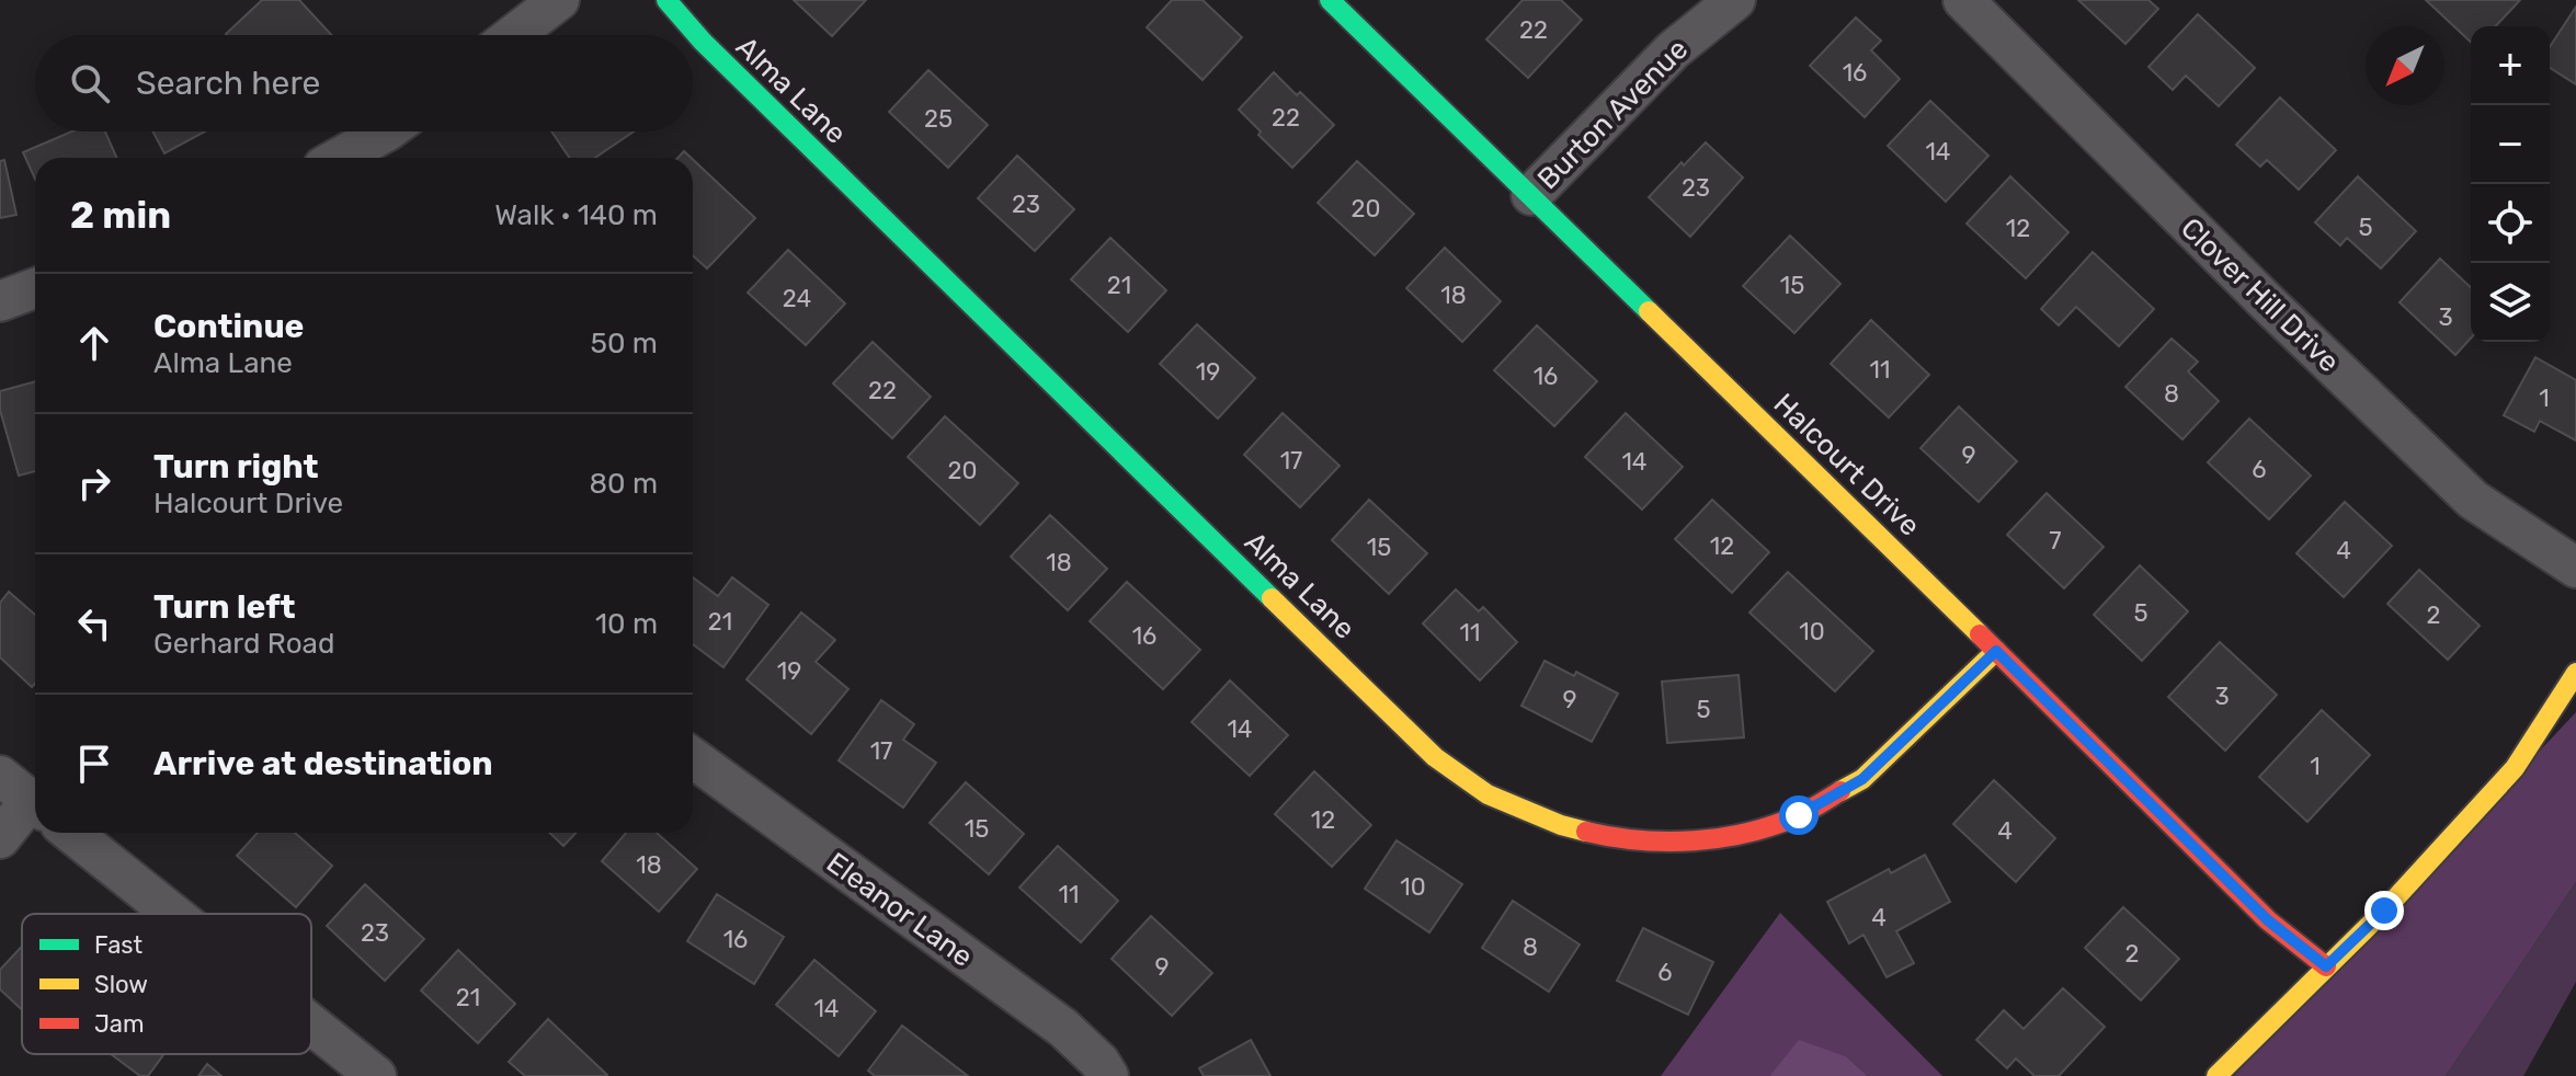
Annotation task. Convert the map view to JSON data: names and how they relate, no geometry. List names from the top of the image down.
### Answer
{
  "streets": {
    "street": [
      "Alma Lane",
      "Burton Avenue",
      "Clover Hill Drive",
      "Halcourt Drive",
      "Eleanor Lane"
    ]
  },
  "crossings": [
    ["Alma Lane", "Halcourt Drive"],
    ["Burton Avenue", "Halcourt Drive"]
  ],
  "house_numbers": [
    "22",
    "16",
    "22",
    "25",
    "14",
    "23",
    "23",
    "20",
    "5",
    "12",
    "21",
    "15",
    "18",
    "24",
    "3",
    "11",
    "19",
    "16",
    "22",
    "8",
    "1",
    "9",
    "17",
    "14",
    "6",
    "20",
    "7",
    "12",
    "15",
    "4",
    "18",
    "5",
    "2",
    "21",
    "10",
    "11",
    "16",
    "19",
    "3",
    "9",
    "5",
    "14",
    "17",
    "1",
    "12",
    "15",
    "4",
    "18",
    "10",
    "11",
    "4",
    "23",
    "16",
    "8",
    "2",
    "9",
    "6",
    "21",
    "14"
  ],
  "legend": ["Fast", "Slow", "Jam"],
  "north": "bottom left",
  "page": {
    "map_buttons": ["+", "−"],
    "search": "Search here",
    "heading": ["2 min", "Walk · 140 m"],
    "list": [
      ["Continue", "Alma Lane", "50 m"],
      ["Turn right", "Halcourt Drive", "80 m"],
      ["Turn left", "Gerhard Road", "10 m"],
      "Arrive at destination"
    ]
  }
}
